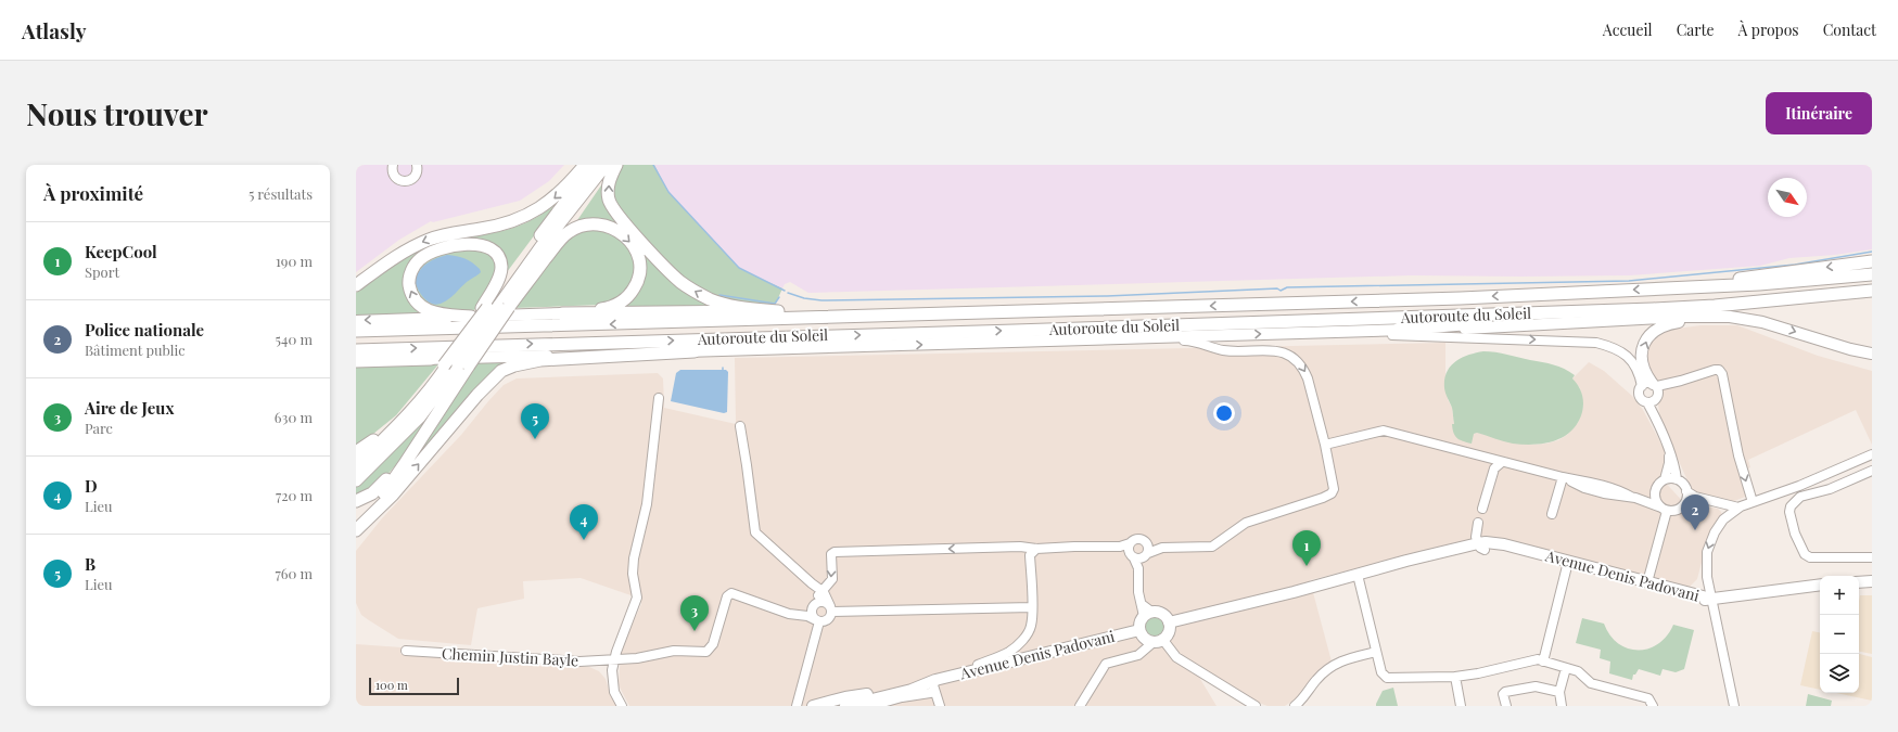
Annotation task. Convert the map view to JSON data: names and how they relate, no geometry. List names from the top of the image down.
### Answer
{
  "streets": {
    "highway": ["Autoroute du Soleil"],
    "main road": ["Avenue Denis Padovani"],
    "street": ["Chemin Justin Bayle"]
  },
  "scale_bar": "100 m",
  "north": "bottom right",
  "page": {
    "header": "Atlasly",
    "nav": [
      "Accueil",
      "Carte",
      "À propos",
      "Contact"
    ],
    "buttons": "Itinéraire",
    "title": "Nous trouver",
    "heading": ["À proximité", "5 résultats"],
    "list": [
      {
        "mark": "1",
        "name": "KeepCool",
        "note": "Sport",
        "value": "190 m"
      },
      {
        "mark": "2",
        "name": "Police nationale",
        "note": "Bâtiment public",
        "value": "540 m"
      },
      {
        "mark": "3",
        "name": "Aire de Jeux",
        "note": "Parc",
        "value": "630 m"
      },
      {
        "mark": "4",
        "name": "D",
        "note": "Lieu",
        "value": "720 m"
      },
      {
        "mark": "5",
        "name": "B",
        "note": "Lieu",
        "value": "760 m"
      }
    ],
    "pins": [
      "5",
      "2",
      "4",
      "1",
      "3"
    ],
    "map_buttons": ["+", "−"],
    "scale": "100 m"
  }
}
